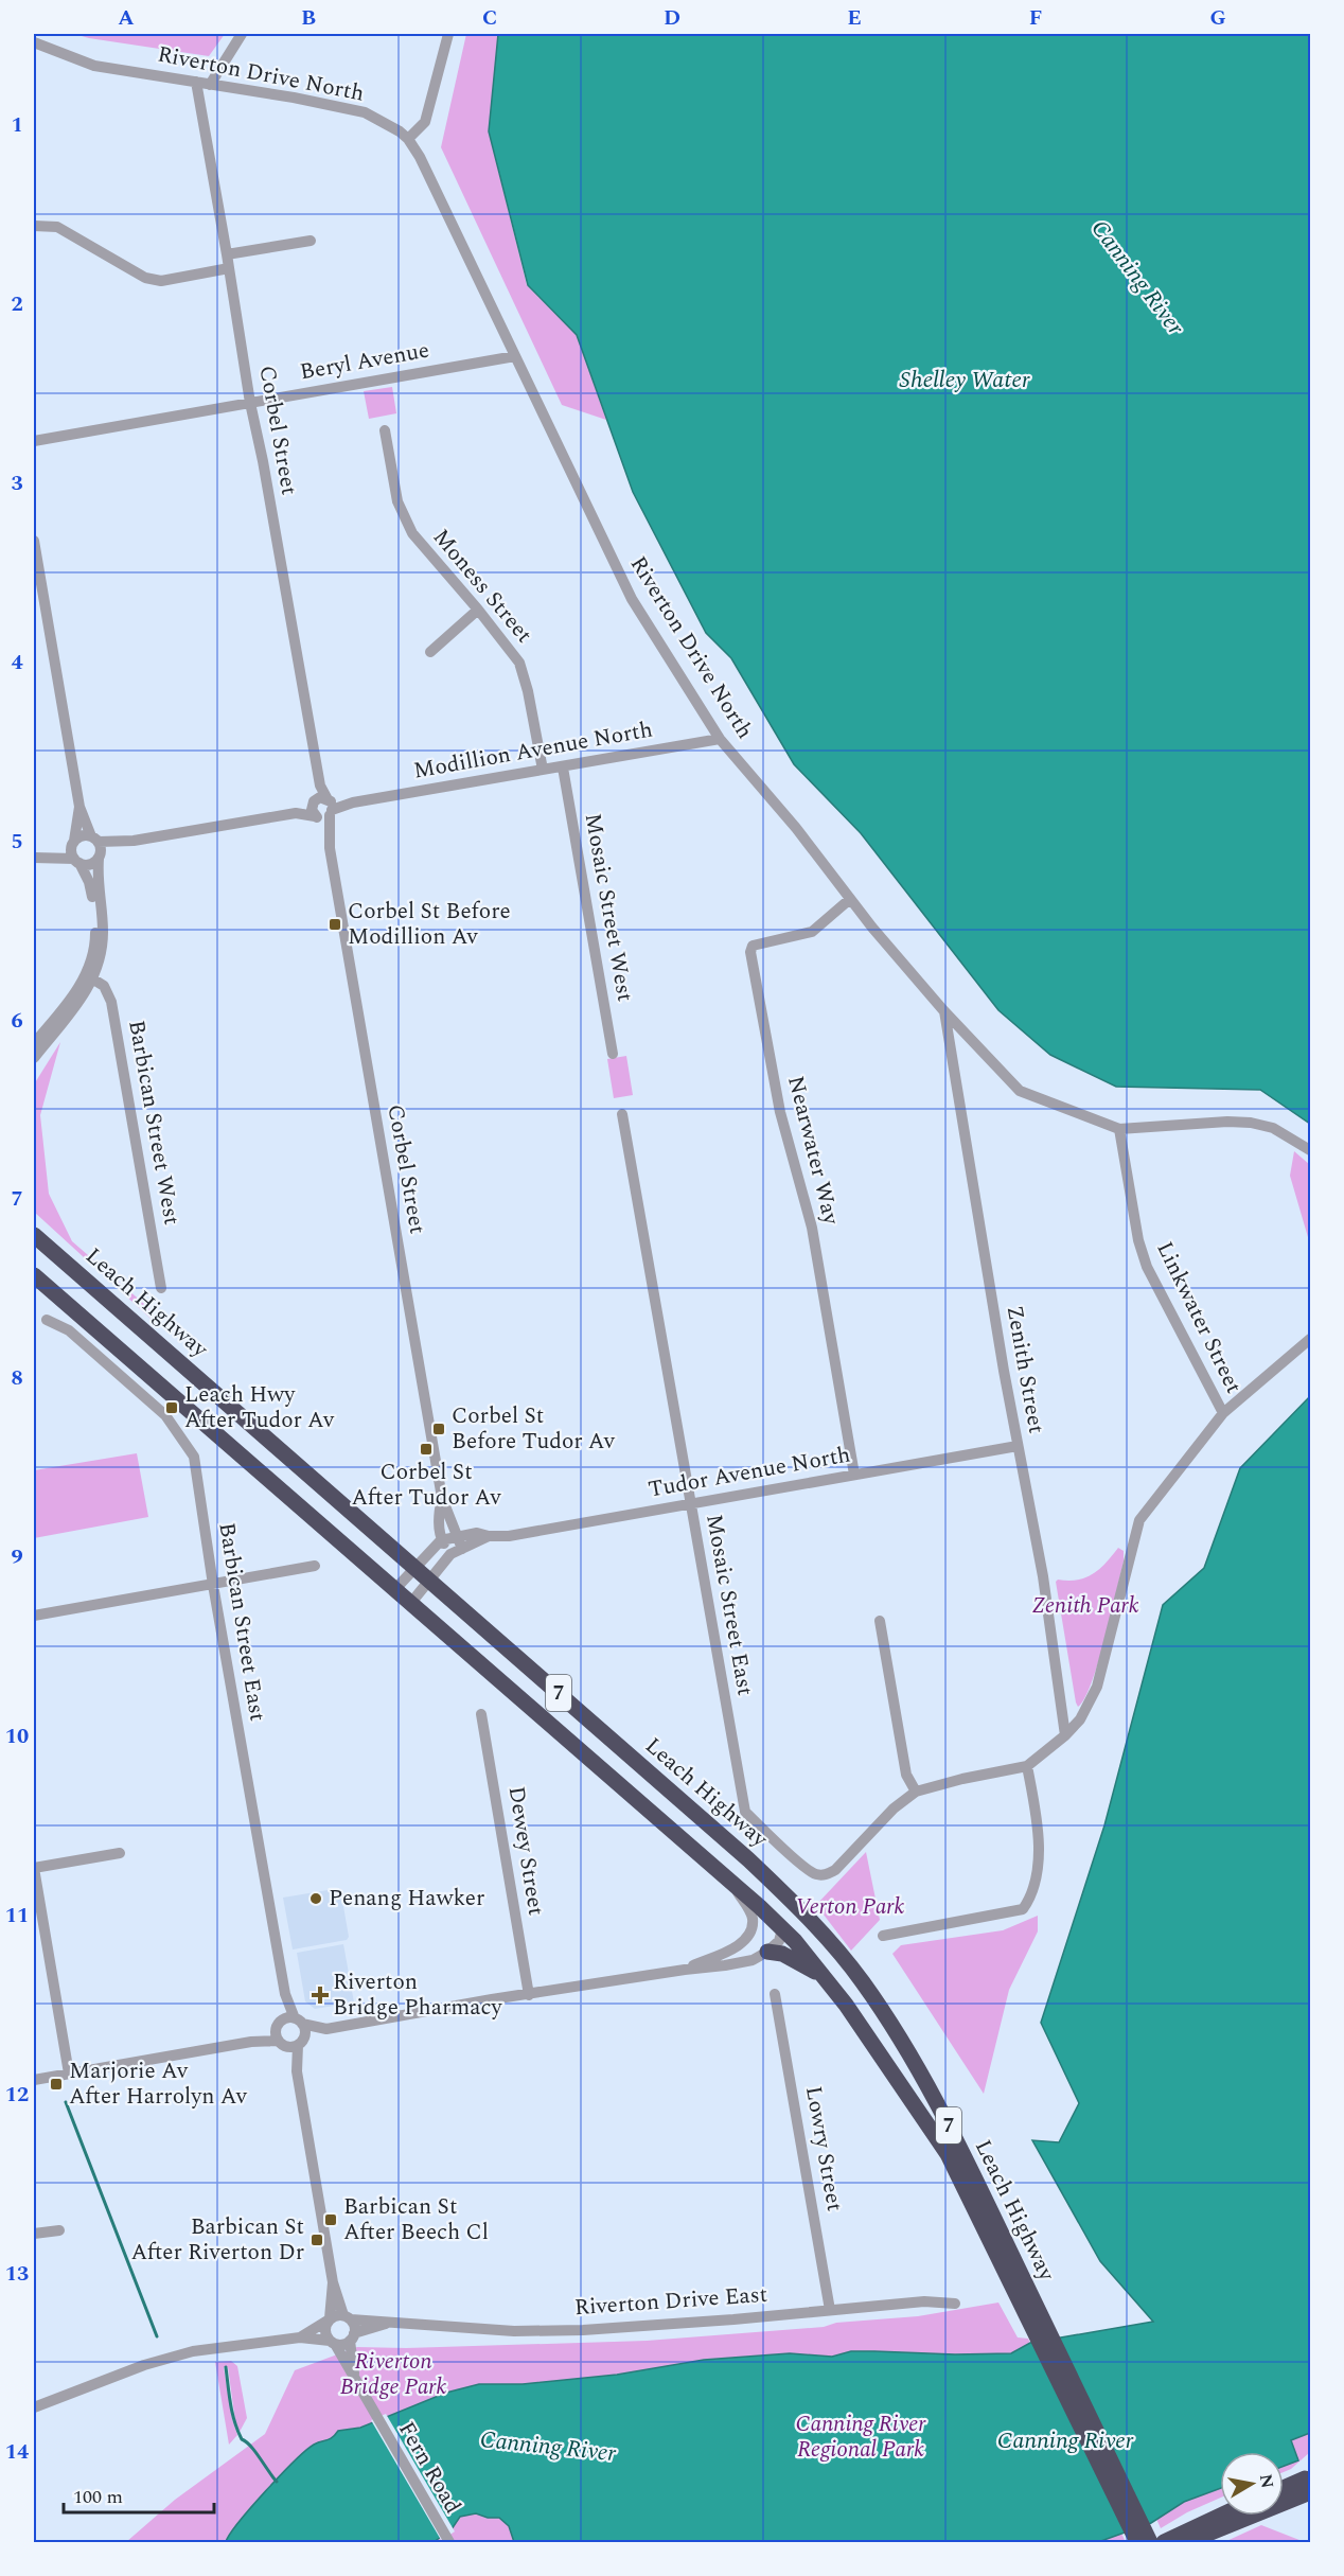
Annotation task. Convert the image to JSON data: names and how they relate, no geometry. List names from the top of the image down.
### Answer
{
  "streets": {
    "highway": ["Leach Highway", "7"],
    "street": [
      "Riverton Drive North",
      "Beryl Avenue",
      "Corbel Street",
      "Moness Street",
      "Modillion Avenue North",
      "Mosaic Street West",
      "Barbican Street West",
      "Nearwater Way",
      "Linkwater Street",
      "Zenith Street",
      "Tudor Avenue North",
      "Mosaic Street East",
      "Barbican Street East",
      "Dewey Street",
      "Lowry Street",
      "Riverton Drive East",
      "Fern Road"
    ]
  },
  "crossings": [
    ["Riverton Drive North", "Beryl Avenue"],
    ["Riverton Drive North", "Corbel Street"],
    ["Riverton Drive North", "Modillion Avenue North"],
    ["Riverton Drive North", "Nearwater Way"],
    ["Riverton Drive North", "Linkwater Street"],
    ["Riverton Drive North", "Zenith Street"],
    ["Beryl Avenue", "Corbel Street"],
    ["Corbel Street", "Modillion Avenue North"],
    ["Corbel Street", "Tudor Avenue North"],
    ["Moness Street", "Modillion Avenue North"],
    ["Modillion Avenue North", "Mosaic Street West"],
    ["Nearwater Way", "Tudor Avenue North"],
    ["Leach Highway", "Tudor Avenue North"],
    ["Zenith Street", "Tudor Avenue North"],
    ["Tudor Avenue North", "Mosaic Street East"],
    ["Lowry Street", "Riverton Drive East"],
    ["Riverton Drive East", "Fern Road"]
  ],
  "water": ["Canning River", "Shelley Water"],
  "parks": [
    "Zenith Park",
    "Verton Park",
    "Riverton Bridge Park",
    "Canning River Regional Park"
  ],
  "places": {
    "transit": [
      "Corbel St Before Modillion Av",
      "Leach Hwy After Tudor Av",
      "Corbel St Before Tudor Av",
      "Corbel St After Tudor Av",
      "Marjorie Av After Harrolyn Av",
      "Barbican St After Beech Cl",
      "Barbican St After Riverton Dr"
    ],
    "other": ["Penang Hawker"],
    "health": ["Riverton Bridge Pharmacy"]
  },
  "scale_bar": "100 m",
  "north": "right",
  "grid": {
    "columns": [
      "A",
      "B",
      "C",
      "D",
      "E",
      "F",
      "G"
    ],
    "rows": [
      "1",
      "2",
      "3",
      "4",
      "5",
      "6",
      "7",
      "8",
      "9",
      "10",
      "11",
      "12",
      "13",
      "14"
    ]
  }
}
